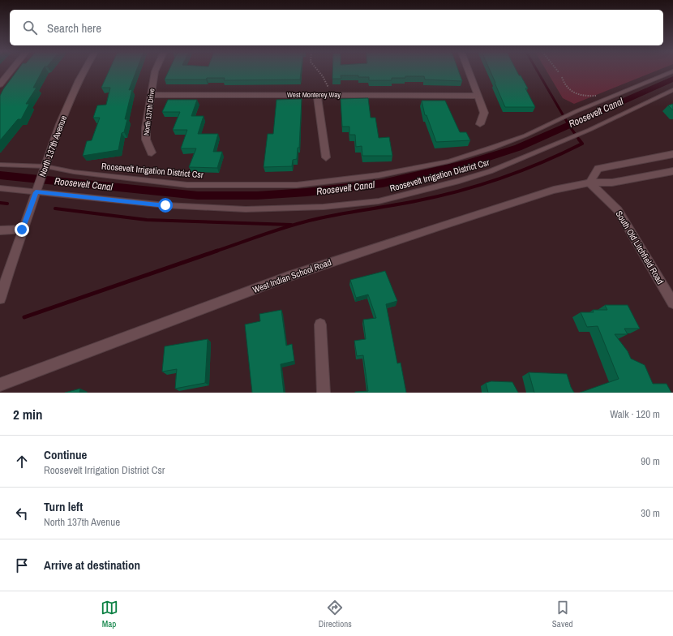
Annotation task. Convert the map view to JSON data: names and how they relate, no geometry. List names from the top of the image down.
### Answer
{
  "streets": {
    "street": [
      "West Monterey Way",
      "North 137th Drive",
      "North 137th Avenue",
      "South Old Litchfield Road",
      "West Indian School Road"
    ],
    "lane": ["Roosevelt Irrigation District Csr"]
  },
  "crossings": [
    ["West Monterey Way", "North 137th Drive"],
    ["North 137th Avenue", "Roosevelt Irrigation District Csr"],
    ["South Old Litchfield Road", "West Indian School Road"]
  ],
  "water": ["Roosevelt Canal"],
  "page": {
    "search": "Search here",
    "heading": ["2 min", "Walk · 120 m"],
    "list": [
      ["Continue", "Roosevelt Irrigation District Csr", "90 m"],
      ["Turn left", "North 137th Avenue", "30 m"],
      "Arrive at destination"
    ],
    "nav": ["Map", "Directions", "Saved"]
  }
}
